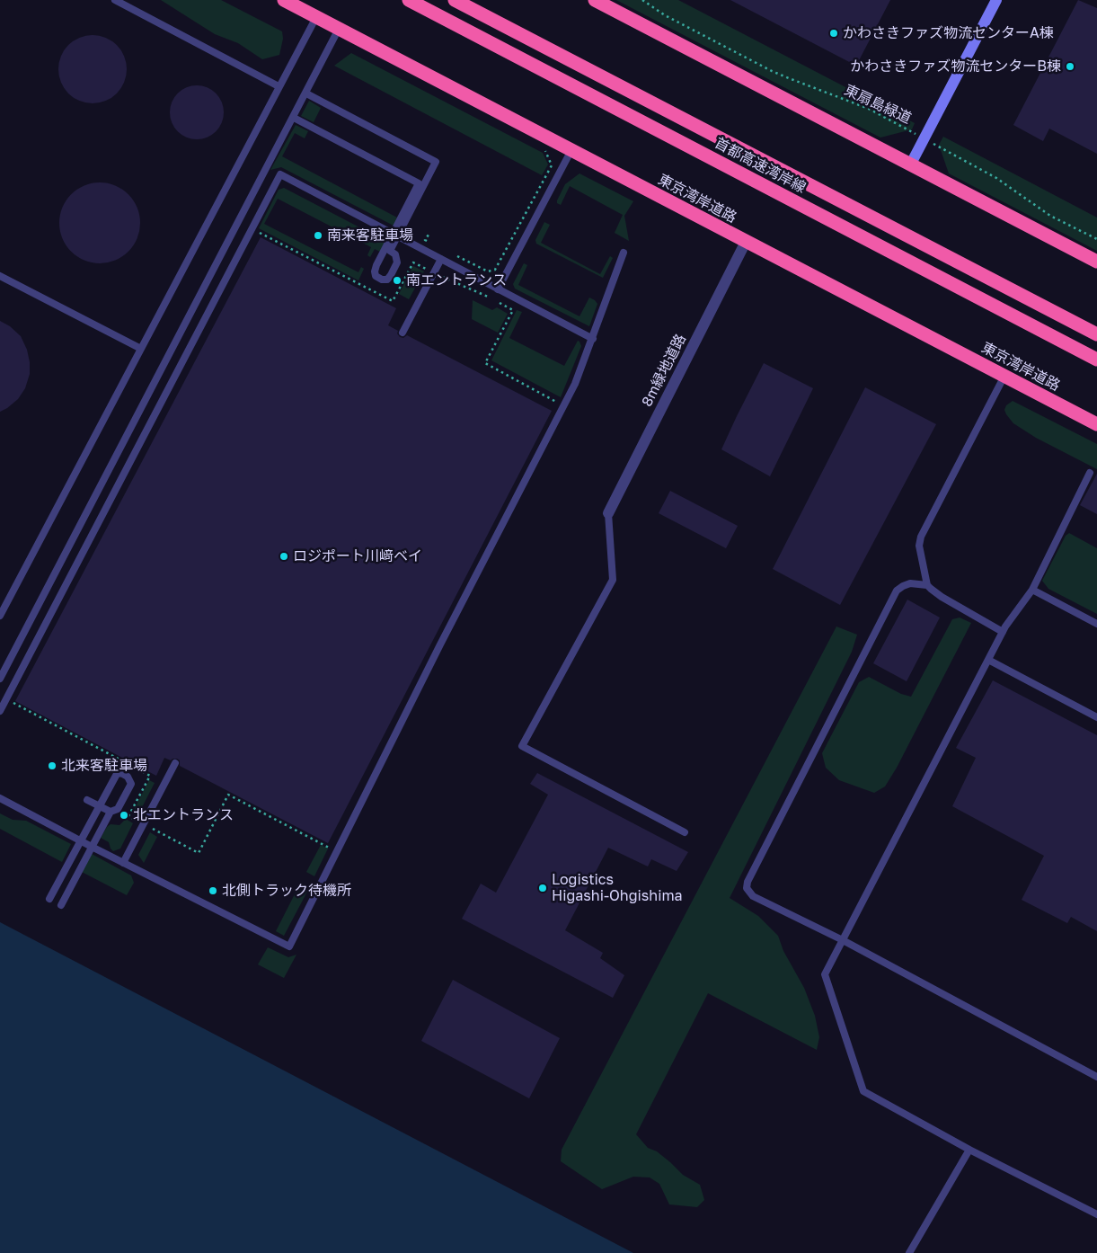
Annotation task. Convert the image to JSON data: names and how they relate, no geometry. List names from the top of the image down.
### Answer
{
  "streets": {
    "highway": ["首都高速湾岸線", "東京湾岸道路"],
    "street": ["8m緑地道路"],
    "path": ["東扇島緑道"]
  },
  "crossings": [
    ["東京湾岸道路", "8m緑地道路"]
  ],
  "places": [
    "かわさきファズ物流センターA棟",
    "かわさきファズ物流センターB棟",
    "南来客駐車場",
    "南エントランス",
    "ロジポート川﨑ベイ",
    "北来客駐車場",
    "北エントランス",
    "Logistics Higashi-Ohgishima",
    "北側トラック待機所"
  ]
}
